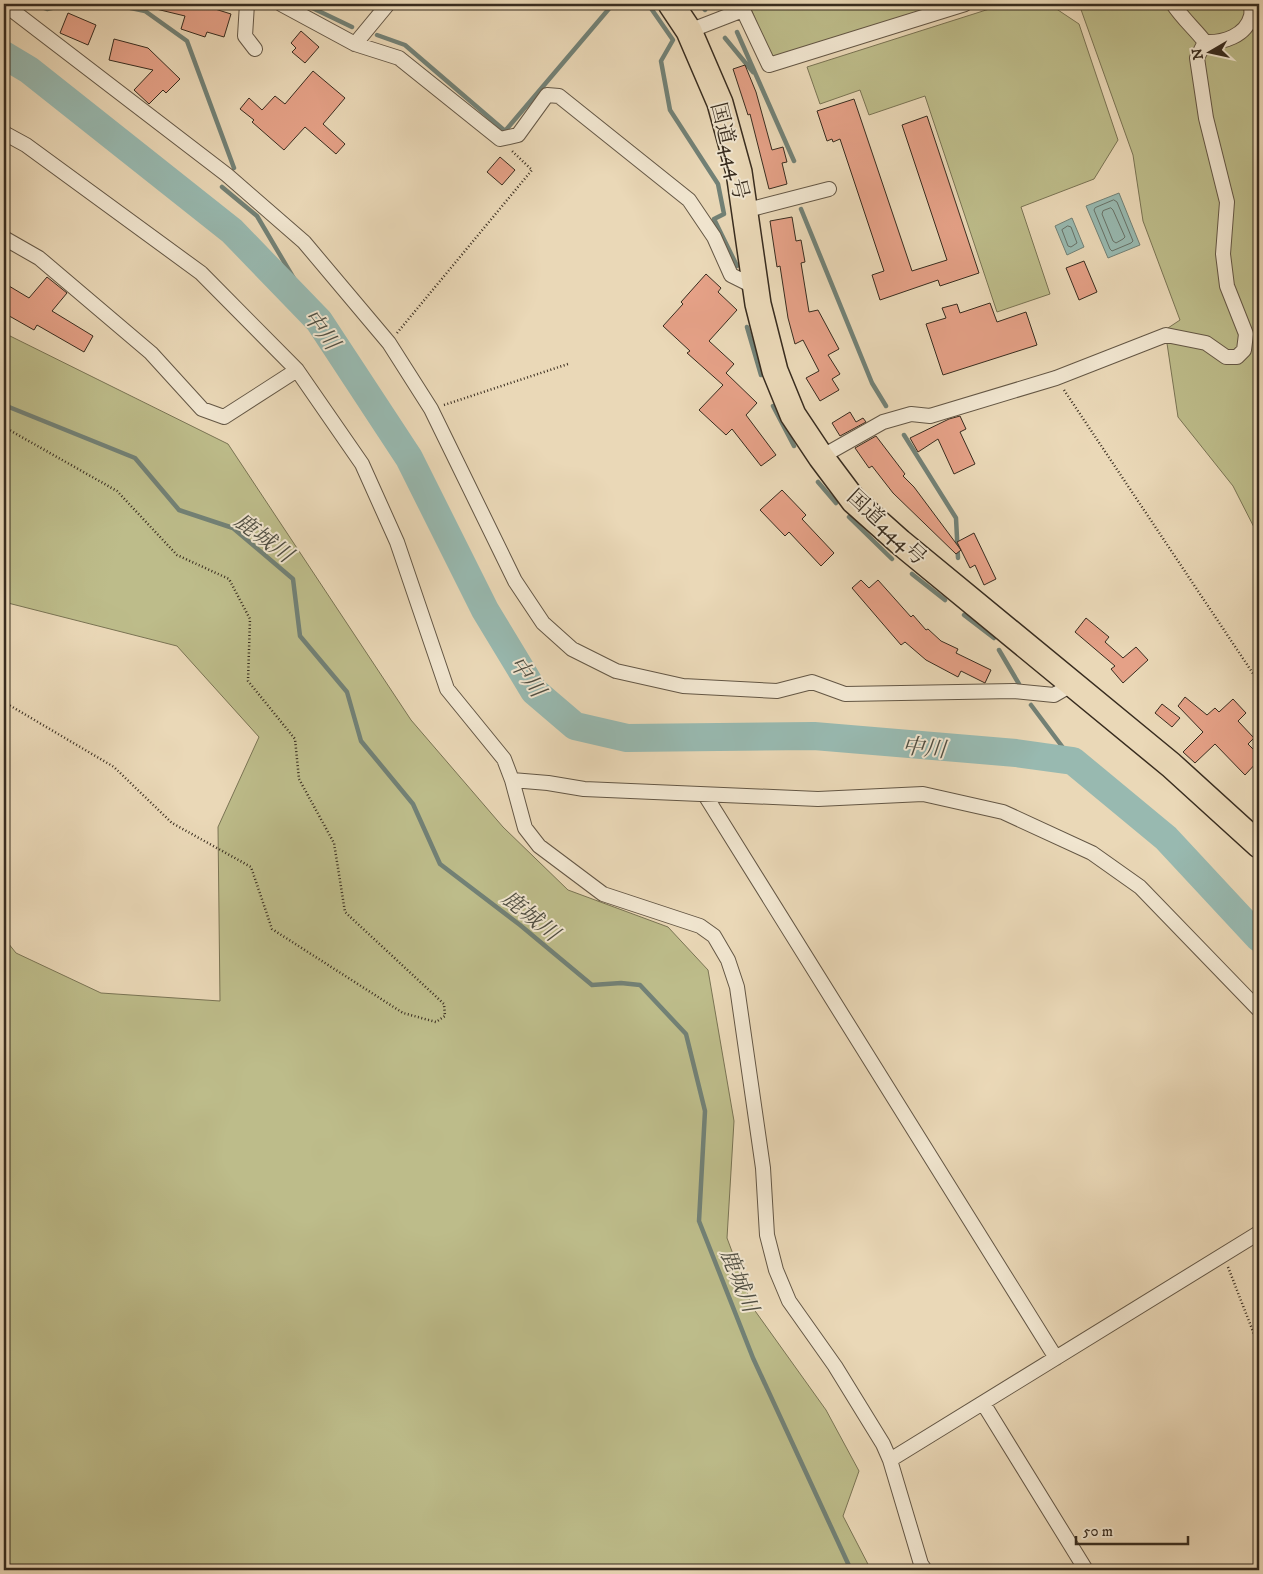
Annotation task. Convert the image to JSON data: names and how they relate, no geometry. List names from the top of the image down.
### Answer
{
  "streets": {
    "highway": ["国道444号"]
  },
  "water": ["中川", "鹿城川"],
  "scale_bar": "50 m",
  "north": "left"
}
